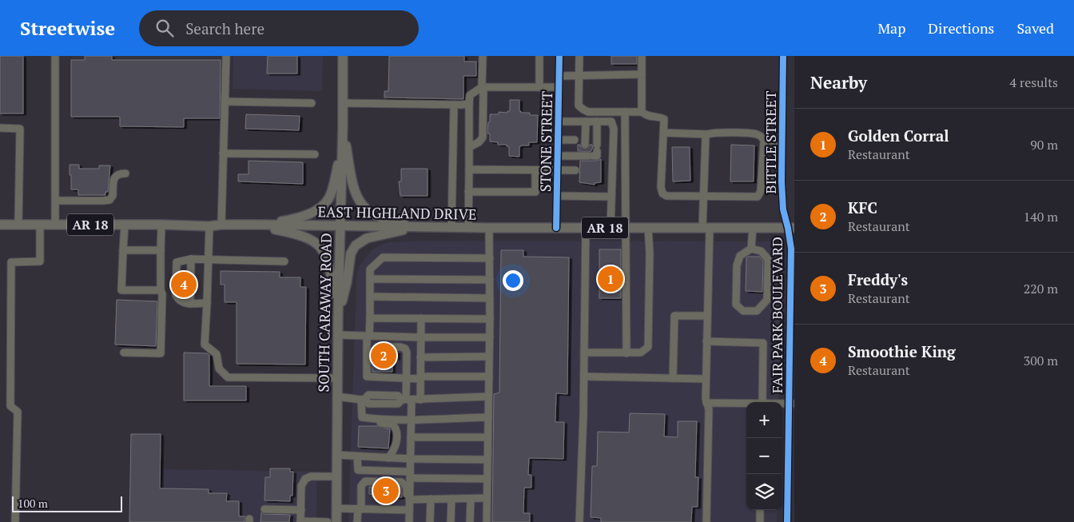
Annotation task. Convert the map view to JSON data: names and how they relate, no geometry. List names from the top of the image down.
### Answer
{
  "streets": {
    "main road": ["EAST HIGHLAND DRIVE", "AR 18", "SOUTH CARAWAY ROAD"],
    "street": ["STONE STREET", "BITTLE STREET", "FAIR PARK BOULEVARD"]
  },
  "crossings": [
    ["STONE STREET", "EAST HIGHLAND DRIVE"],
    ["BITTLE STREET", "EAST HIGHLAND DRIVE"],
    ["BITTLE STREET", "FAIR PARK BOULEVARD"],
    ["EAST HIGHLAND DRIVE", "SOUTH CARAWAY ROAD"],
    ["EAST HIGHLAND DRIVE", "FAIR PARK BOULEVARD"]
  ],
  "scale_bar": "100 m",
  "page": {
    "header": "Streetwise",
    "search": "Search here",
    "nav": ["Map", "Directions", "Saved"],
    "heading": ["Nearby", "4 results"],
    "list": [
      {
        "mark": "1",
        "name": "Golden Corral",
        "note": "Restaurant",
        "value": "90 m"
      },
      {
        "mark": "2",
        "name": "KFC",
        "note": "Restaurant",
        "value": "140 m"
      },
      {
        "mark": "3",
        "name": "Freddy's",
        "note": "Restaurant",
        "value": "220 m"
      },
      {
        "mark": "4",
        "name": "Smoothie King",
        "note": "Restaurant",
        "value": "300 m"
      }
    ],
    "pins": [
      "1",
      "4",
      "2",
      "3"
    ],
    "map_buttons": ["+", "−"],
    "scale": "100 m"
  }
}
